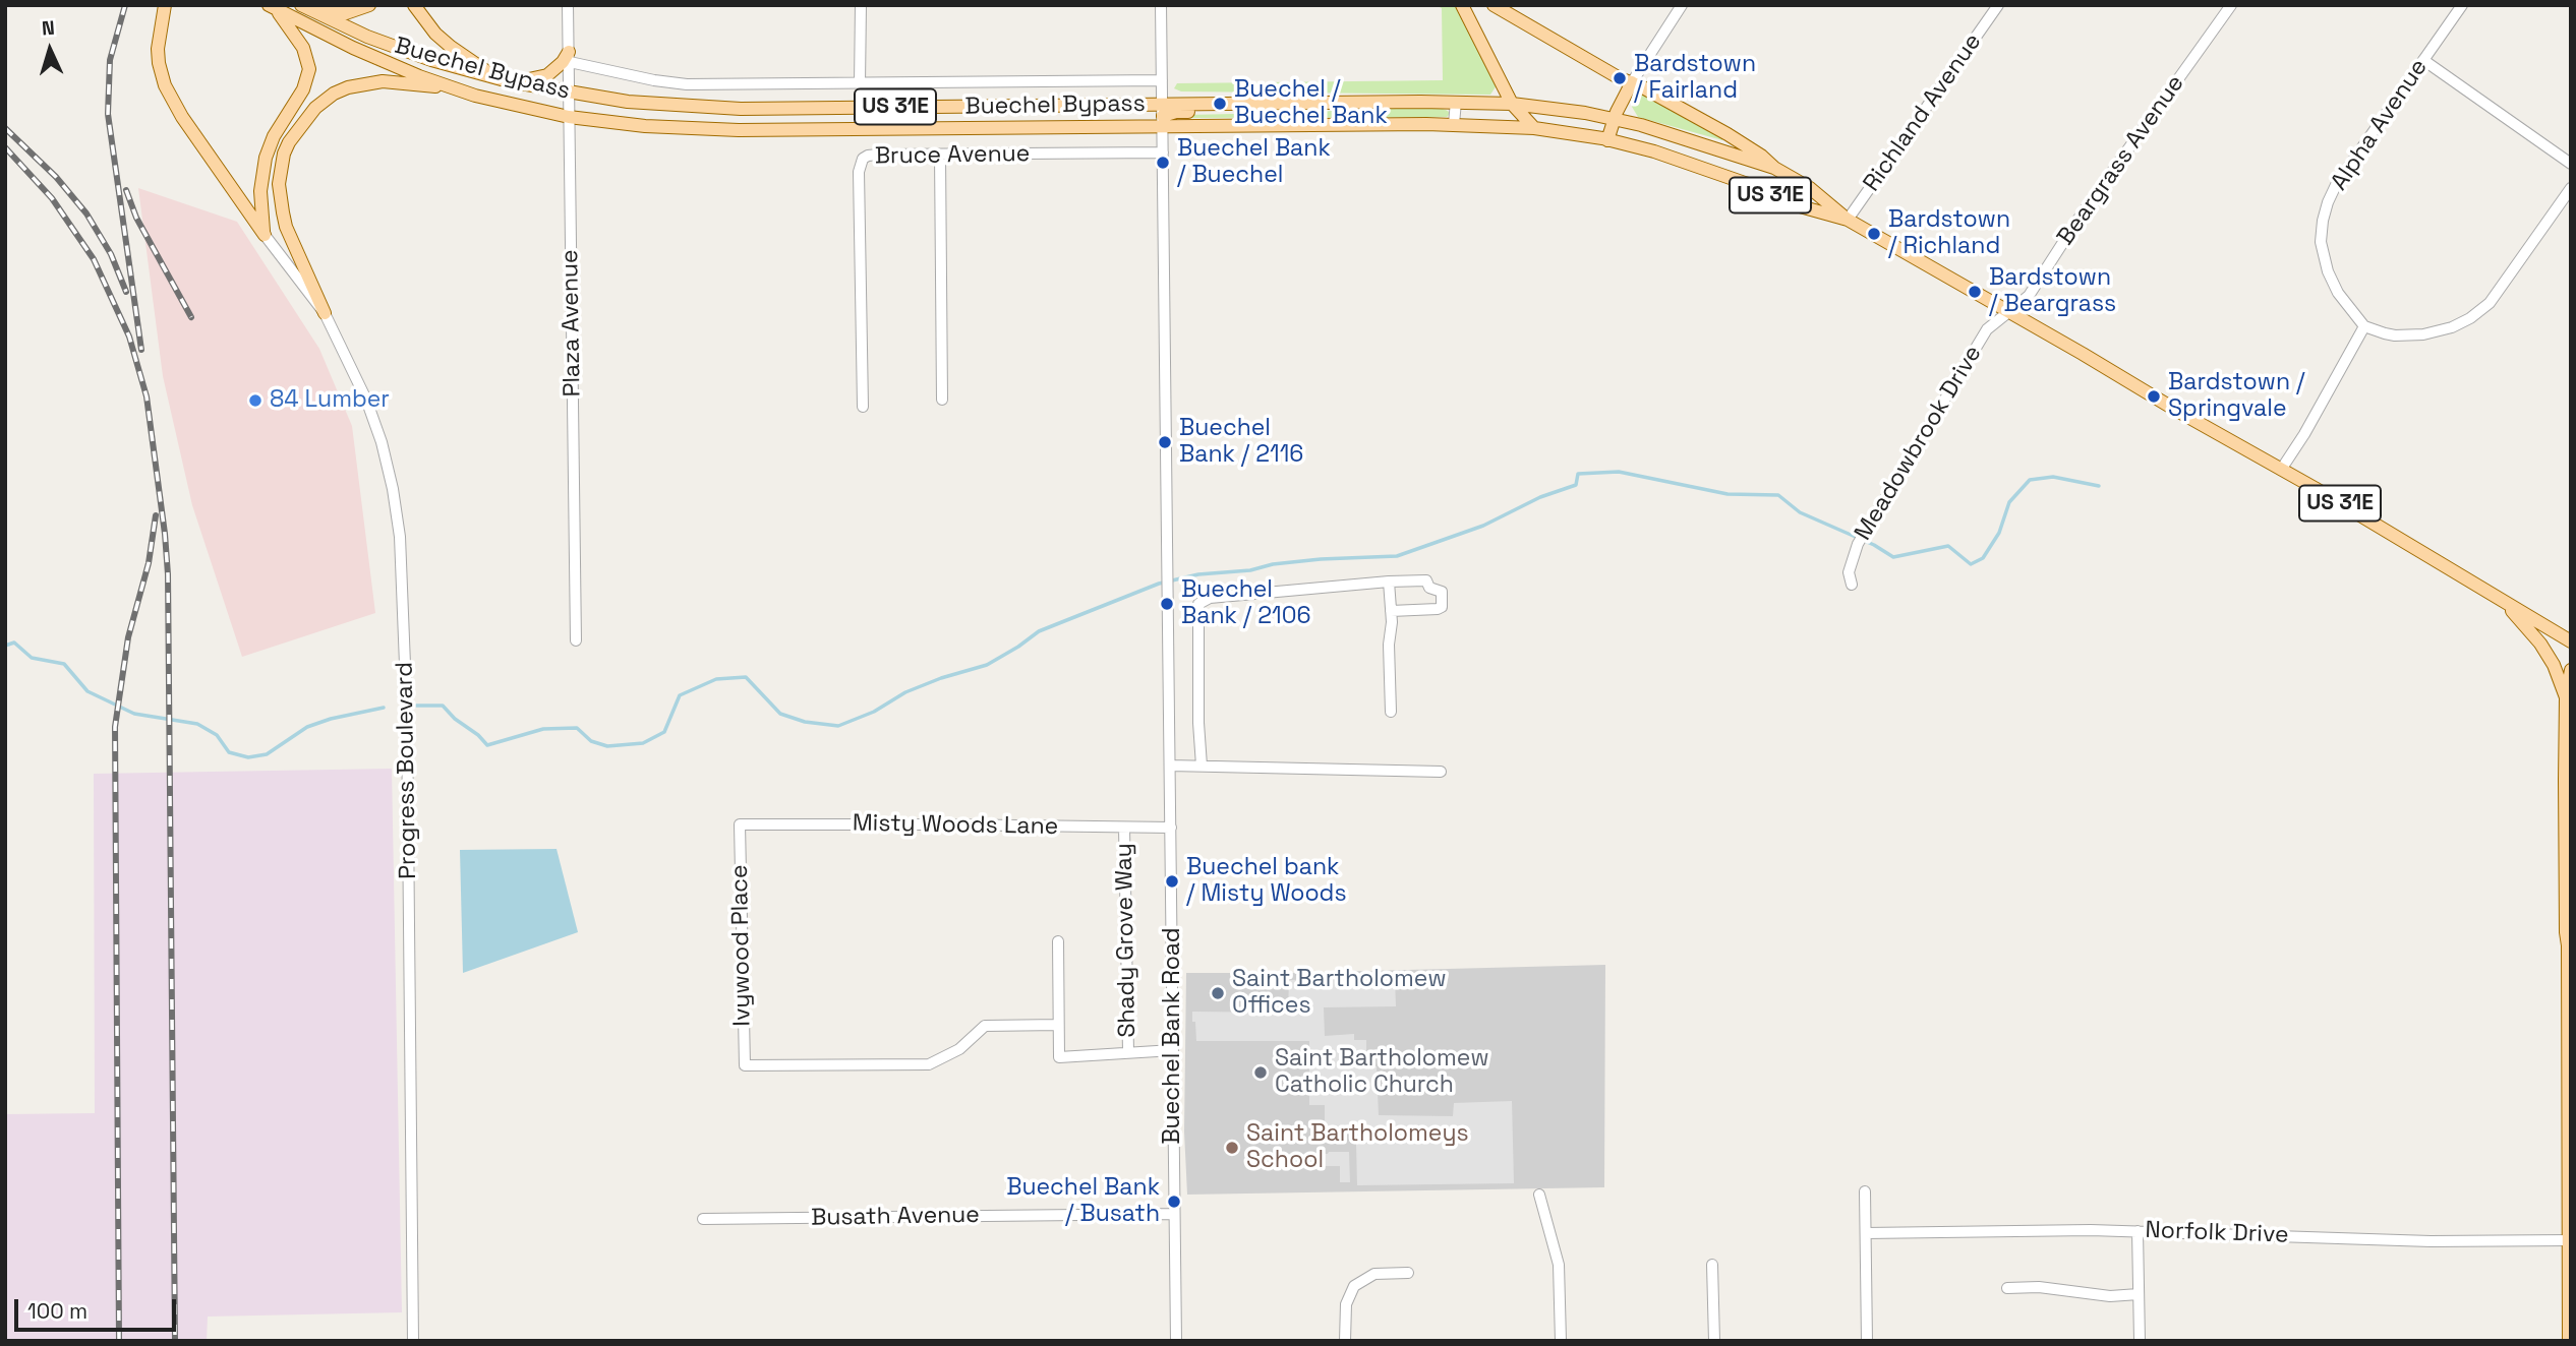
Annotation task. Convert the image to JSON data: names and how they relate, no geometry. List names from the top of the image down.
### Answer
{
  "streets": {
    "main road": ["Buechel Bypass", "US 31E"],
    "street": [
      "Richland Avenue",
      "Alpha Avenue",
      "Bruce Avenue",
      "Beargrass Avenue",
      "Plaza Avenue",
      "Meadowbrook Drive",
      "Progress Boulevard",
      "Misty Woods Lane",
      "Shady Grove Way",
      "Ivywood Place",
      "Buechel Bank Road",
      "Busath Avenue",
      "Norfolk Drive"
    ]
  },
  "crossings": [
    ["Buechel Bypass", "US 31E"],
    ["Buechel Bypass", "Plaza Avenue"],
    ["Buechel Bypass", "Buechel Bank Road"],
    ["US 31E", "Richland Avenue"],
    ["US 31E", "Beargrass Avenue"],
    ["US 31E", "Meadowbrook Drive"],
    ["Bruce Avenue", "Buechel Bank Road"],
    ["Beargrass Avenue", "Meadowbrook Drive"],
    ["Misty Woods Lane", "Shady Grove Way"],
    ["Misty Woods Lane", "Ivywood Place"],
    ["Misty Woods Lane", "Buechel Bank Road"],
    ["Buechel Bank Road", "Busath Avenue"]
  ],
  "places": [
    "Bardstown / Fairland",
    "Buechel / Buechel Bank",
    "Buechel Bank / Buechel",
    "Bardstown / Richland",
    "Bardstown / Beargrass",
    "Bardstown / Springvale",
    "84 Lumber",
    "Buechel Bank / 2116",
    "Buechel Bank / 2106",
    "Buechel bank / Misty Woods",
    "Saint Bartholomew Offices",
    "Saint Bartholomew Catholic Church",
    "Saint Bartholomeys School",
    "Buechel Bank / Busath"
  ],
  "scale_bar": "100 m",
  "north": "top"
}
